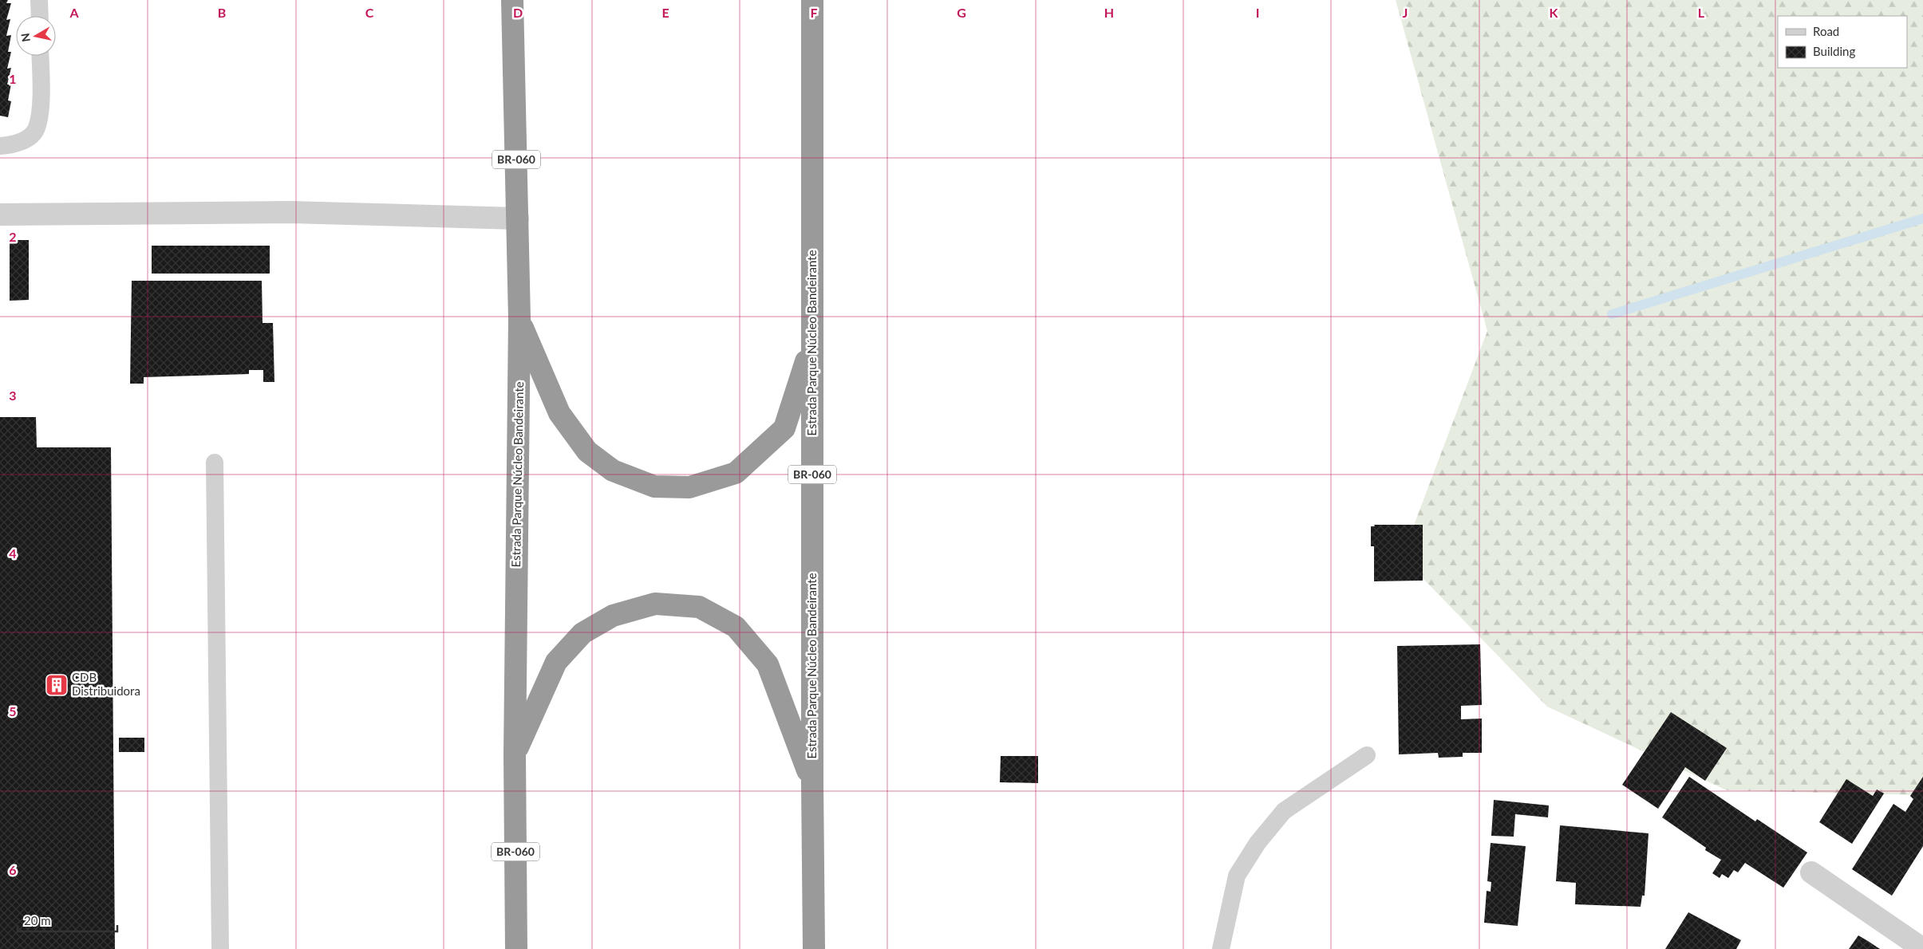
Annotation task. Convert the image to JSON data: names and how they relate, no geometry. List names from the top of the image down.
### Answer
{
  "streets": {
    "highway": ["BR-060", "Estrada Parque Núcleo Bandeirante"]
  },
  "places": {
    "building": ["CDB Distribuidora"]
  },
  "legend": ["Road", "Building"],
  "scale_bar": "20 m",
  "north": "left",
  "grid": {
    "columns": [
      "A",
      "B",
      "C",
      "D",
      "E",
      "F",
      "G",
      "H",
      "I",
      "J",
      "K",
      "L"
    ],
    "rows": [
      "1",
      "2",
      "3",
      "4",
      "5",
      "6"
    ]
  }
}
